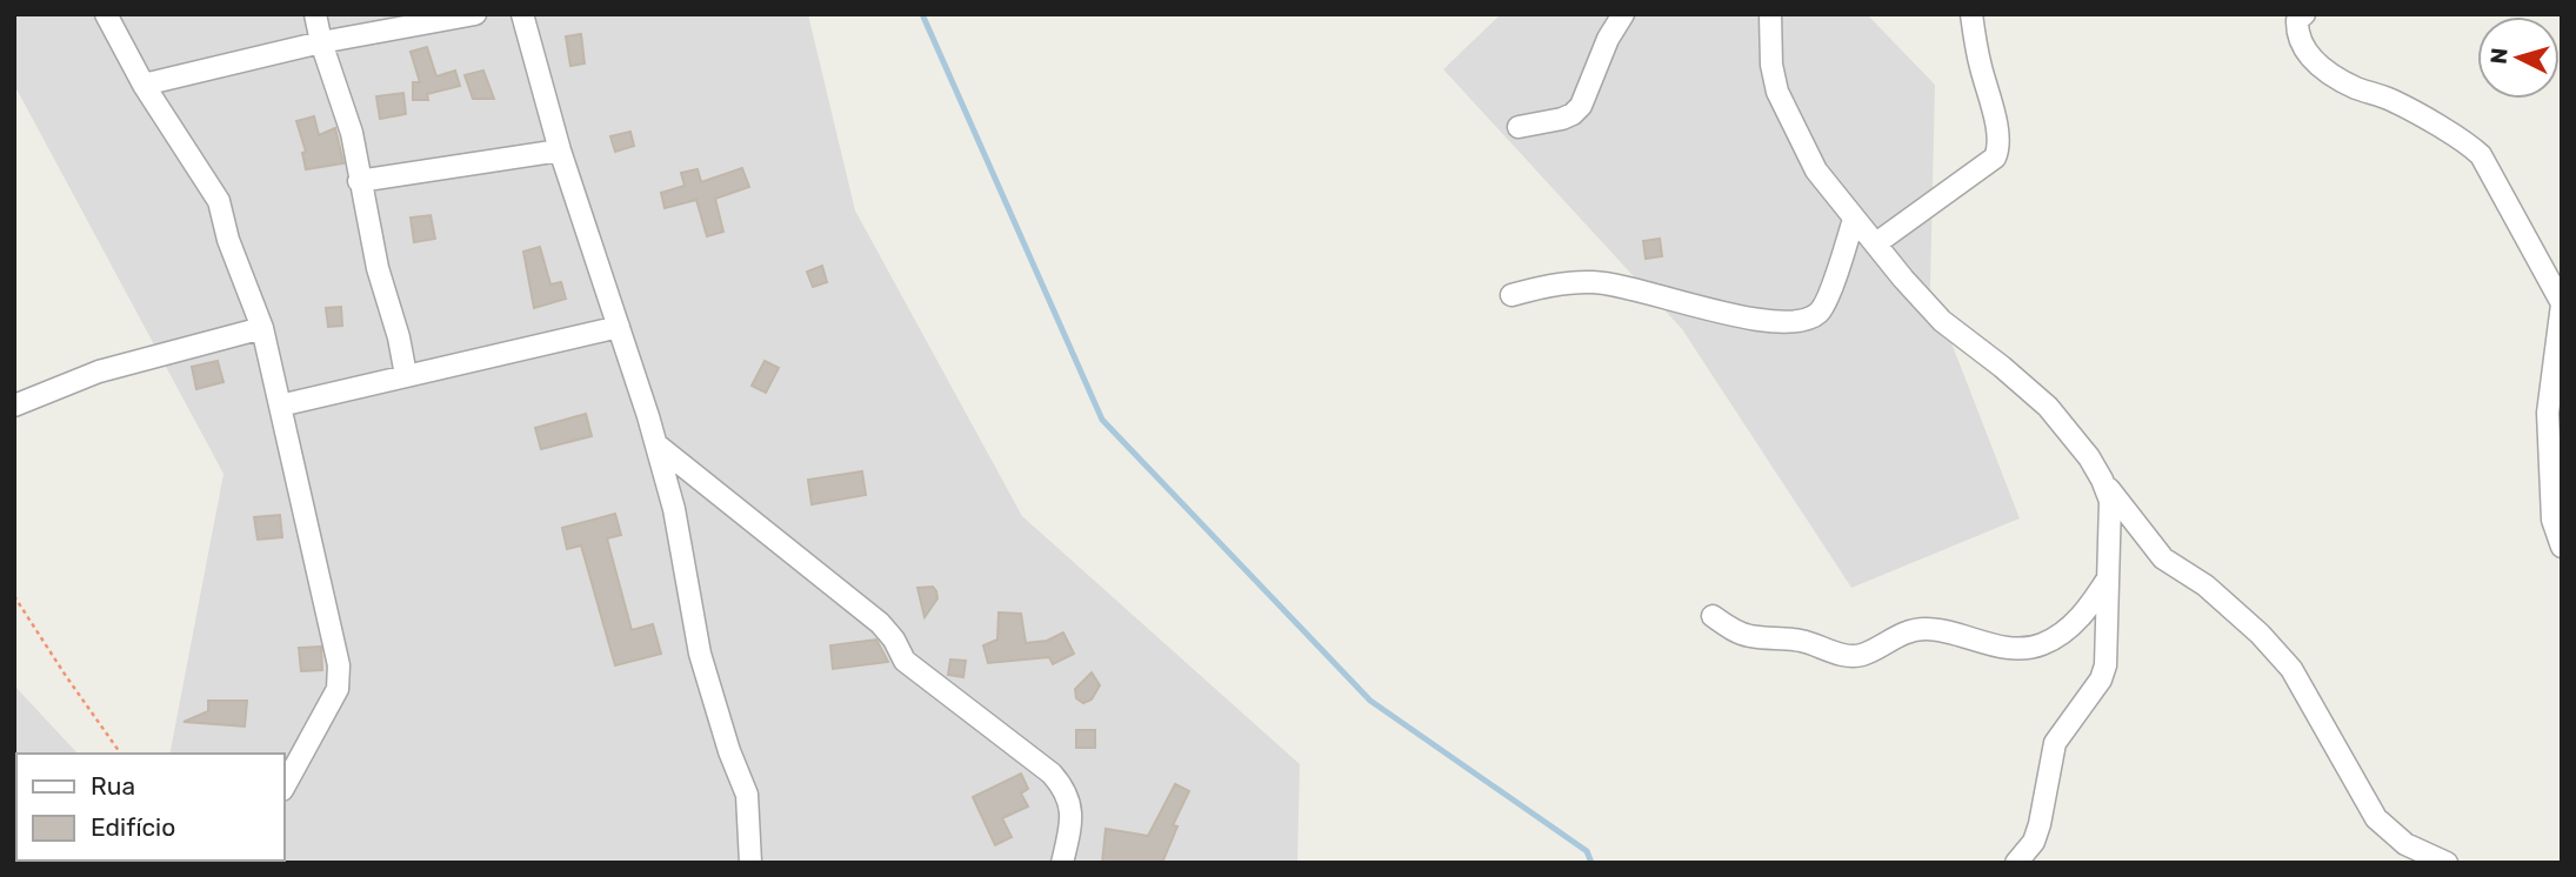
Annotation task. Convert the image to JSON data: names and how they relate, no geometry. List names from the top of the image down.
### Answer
{
  "legend": ["Rua", "Edifício"],
  "north": "left"
}
